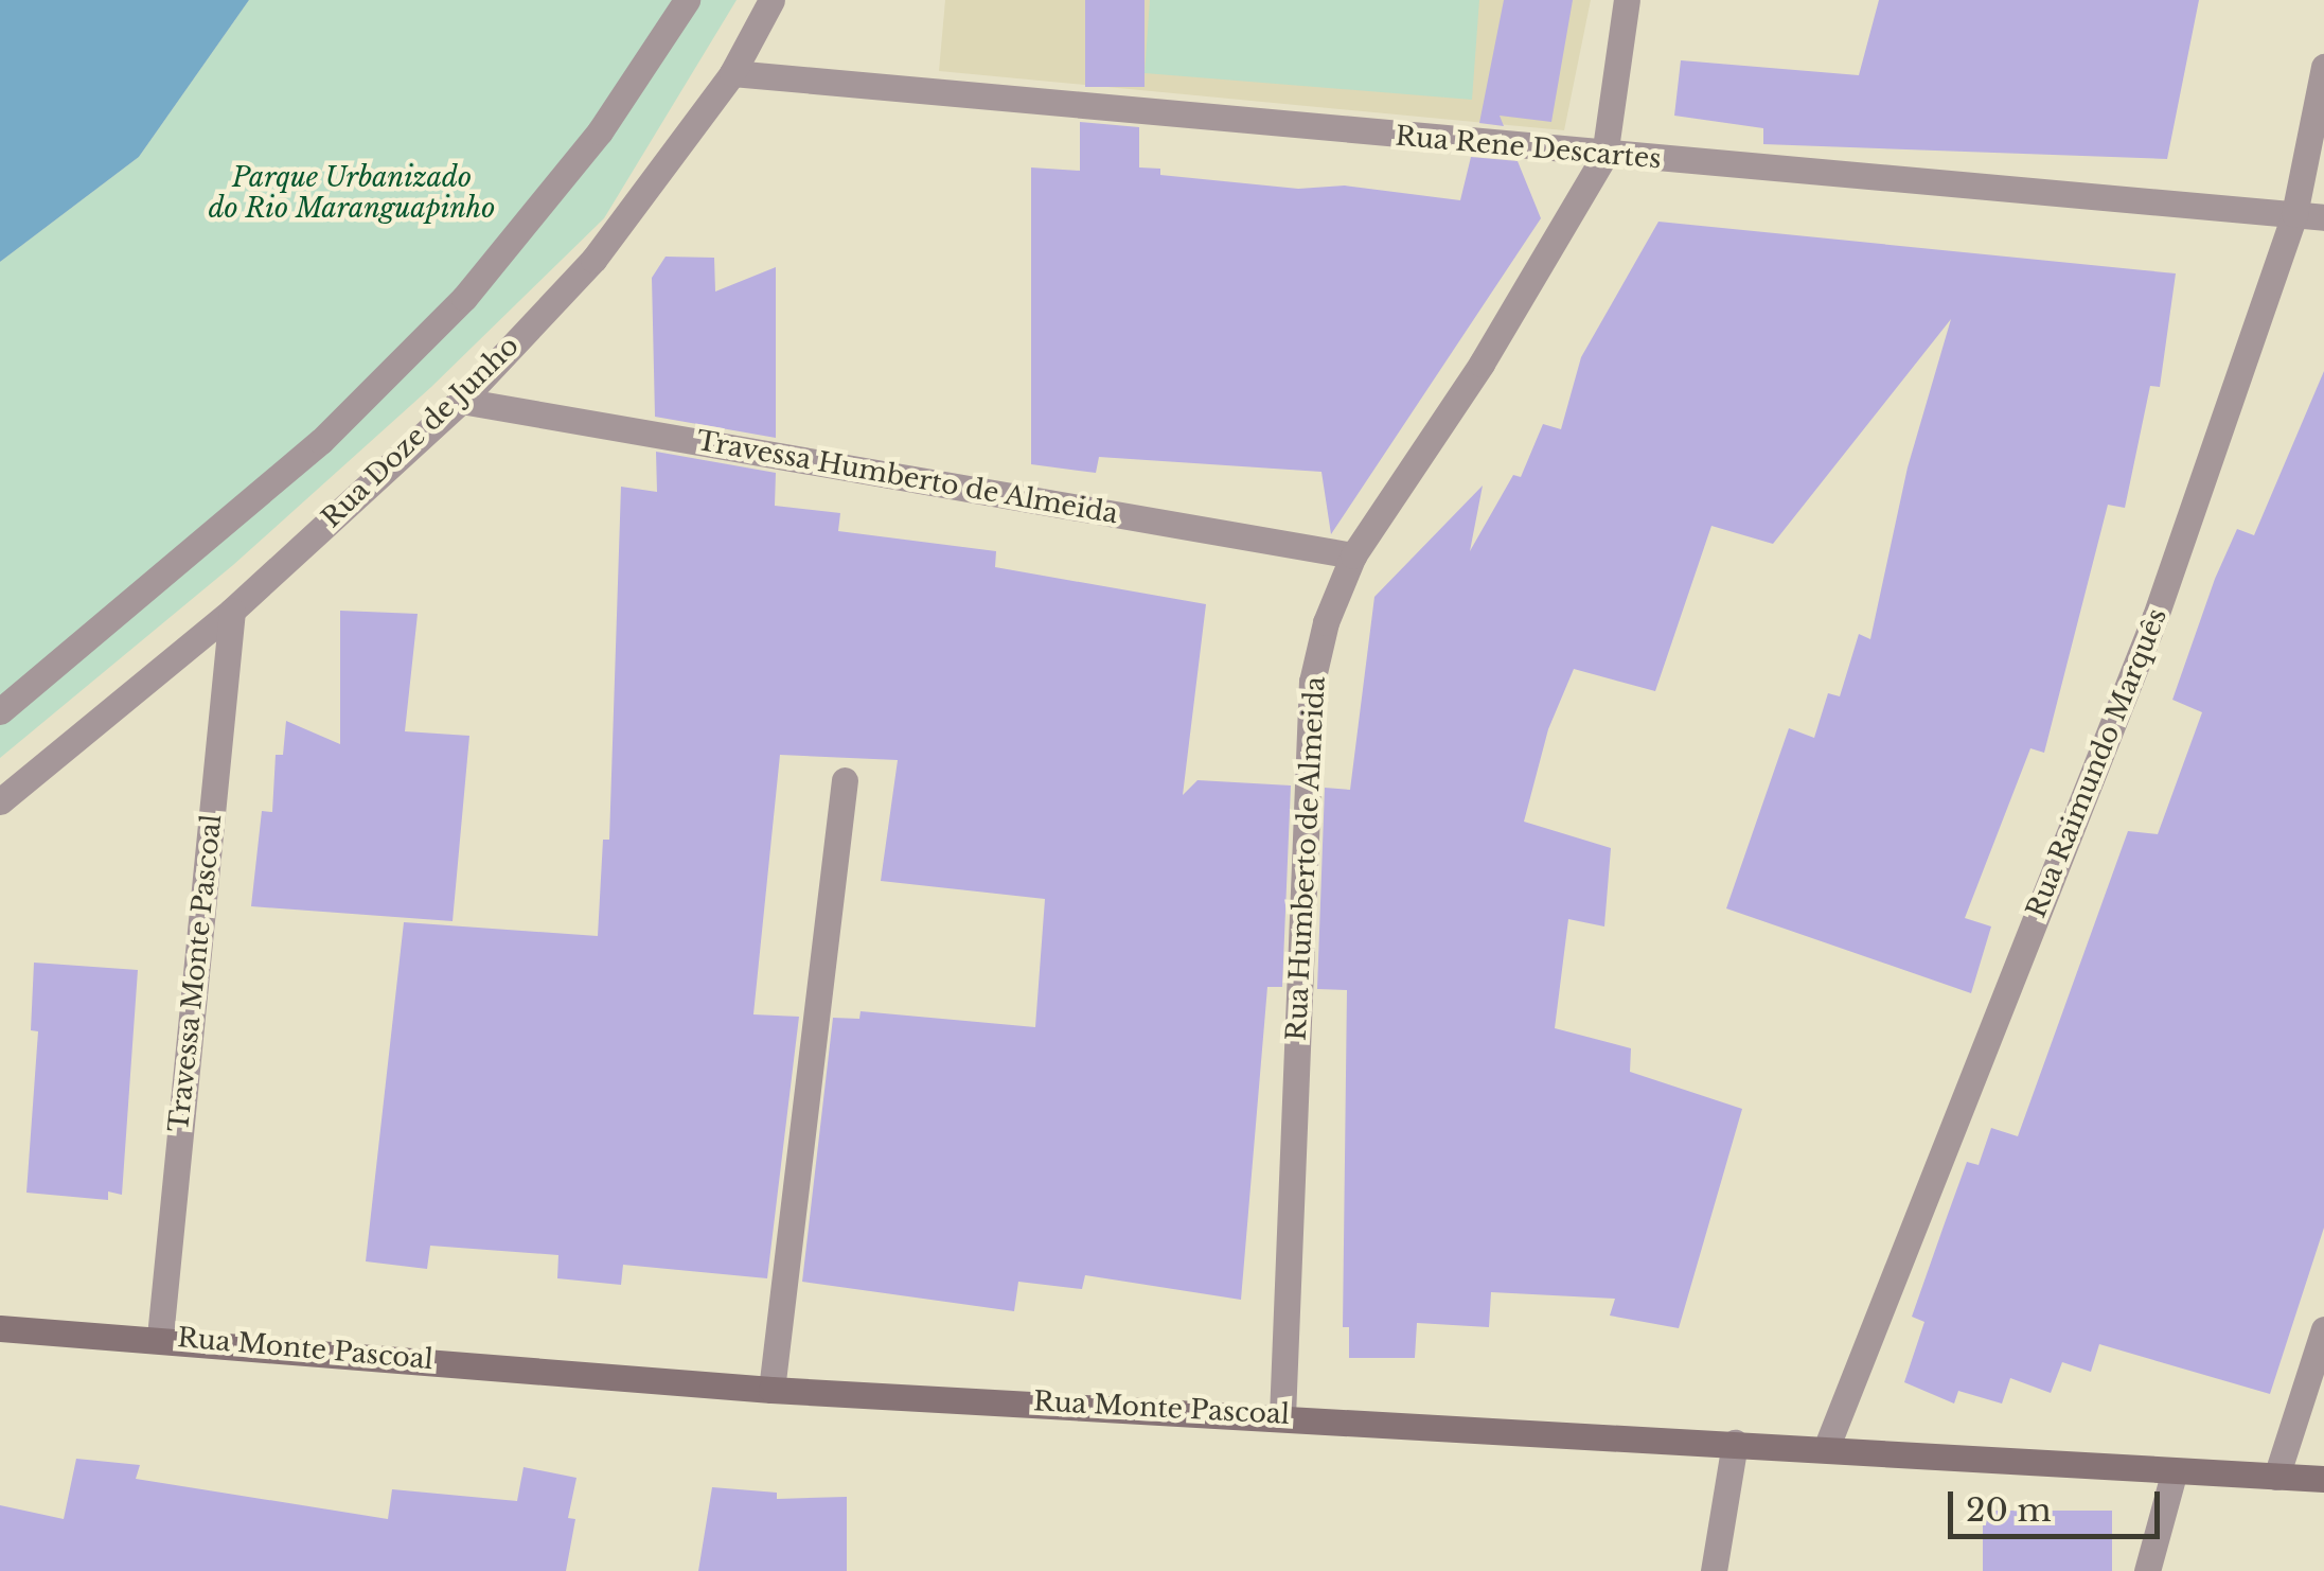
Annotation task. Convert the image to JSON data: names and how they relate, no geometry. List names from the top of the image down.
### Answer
{
  "streets": {
    "street": [
      "Rua Rene Descartes",
      "Rua Doze de Junho",
      "Travessa Humberto de Almeida",
      "Rua Raimundo Marquês",
      "Rua Humberto de Almeida",
      "Travessa Monte Pascoal",
      "Rua Monte Pascoal"
    ]
  },
  "crossings": [
    ["Rua Rene Descartes", "Rua Doze de Junho"],
    ["Rua Rene Descartes", "Rua Raimundo Marquês"],
    ["Rua Rene Descartes", "Rua Humberto de Almeida"],
    ["Rua Doze de Junho", "Travessa Humberto de Almeida"],
    ["Rua Doze de Junho", "Travessa Monte Pascoal"],
    ["Travessa Humberto de Almeida", "Rua Humberto de Almeida"],
    ["Rua Raimundo Marquês", "Rua Monte Pascoal"],
    ["Rua Humberto de Almeida", "Rua Monte Pascoal"],
    ["Travessa Monte Pascoal", "Rua Monte Pascoal"]
  ],
  "parks": ["Parque Urbanizado do Rio Maranguapinho"],
  "scale_bar": "20 m"
}
